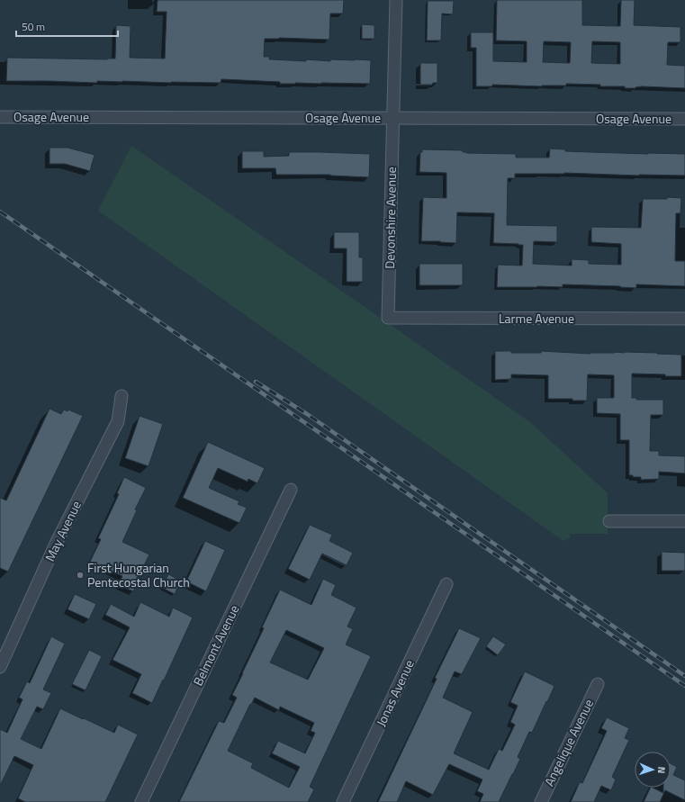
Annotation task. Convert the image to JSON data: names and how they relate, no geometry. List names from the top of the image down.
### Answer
{
  "streets": {
    "street": [
      "Osage Avenue",
      "Devonshire Avenue",
      "Larme Avenue",
      "May Avenue",
      "Belmont Avenue",
      "Jonas Avenue",
      "Angelique Avenue"
    ]
  },
  "crossings": [
    ["Osage Avenue", "Devonshire Avenue"],
    ["Devonshire Avenue", "Larme Avenue"]
  ],
  "places": ["First Hungarian Pentecostal Church"],
  "scale_bar": "50 m",
  "north": "right"
}
